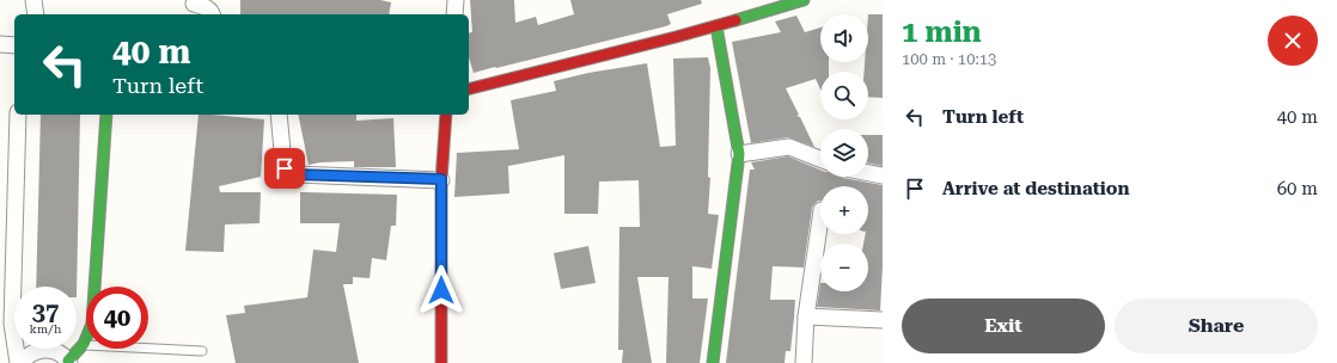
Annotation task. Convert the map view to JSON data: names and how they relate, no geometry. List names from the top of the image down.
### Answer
{
  "page": {
    "heading": ["1 min", "100 m · 10:13"],
    "map_buttons": ["+", "−"],
    "turn": ["40 m", "Turn left"],
    "list": [
      {
        "name": "Turn left",
        "value": "40 m"
      },
      {
        "name": "Arrive at destination",
        "value": "60 m"
      }
    ],
    "speed": "37 km/h",
    "limit": "40",
    "buttons": ["Exit", "Share"]
  }
}
